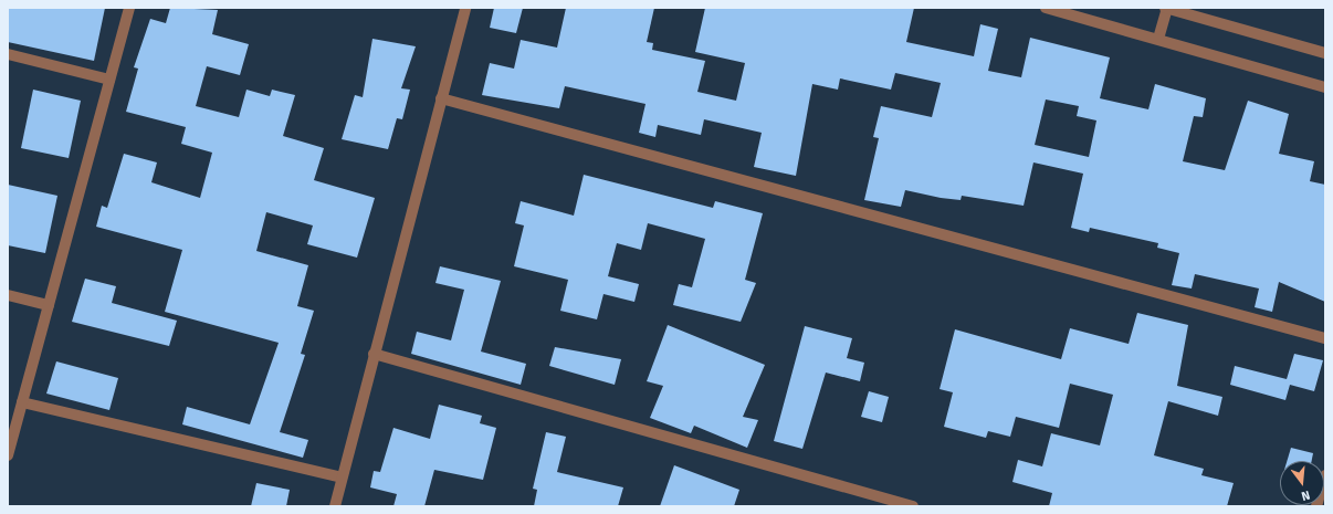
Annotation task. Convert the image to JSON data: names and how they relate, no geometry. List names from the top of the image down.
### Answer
{
  "north": "bottom"
}
